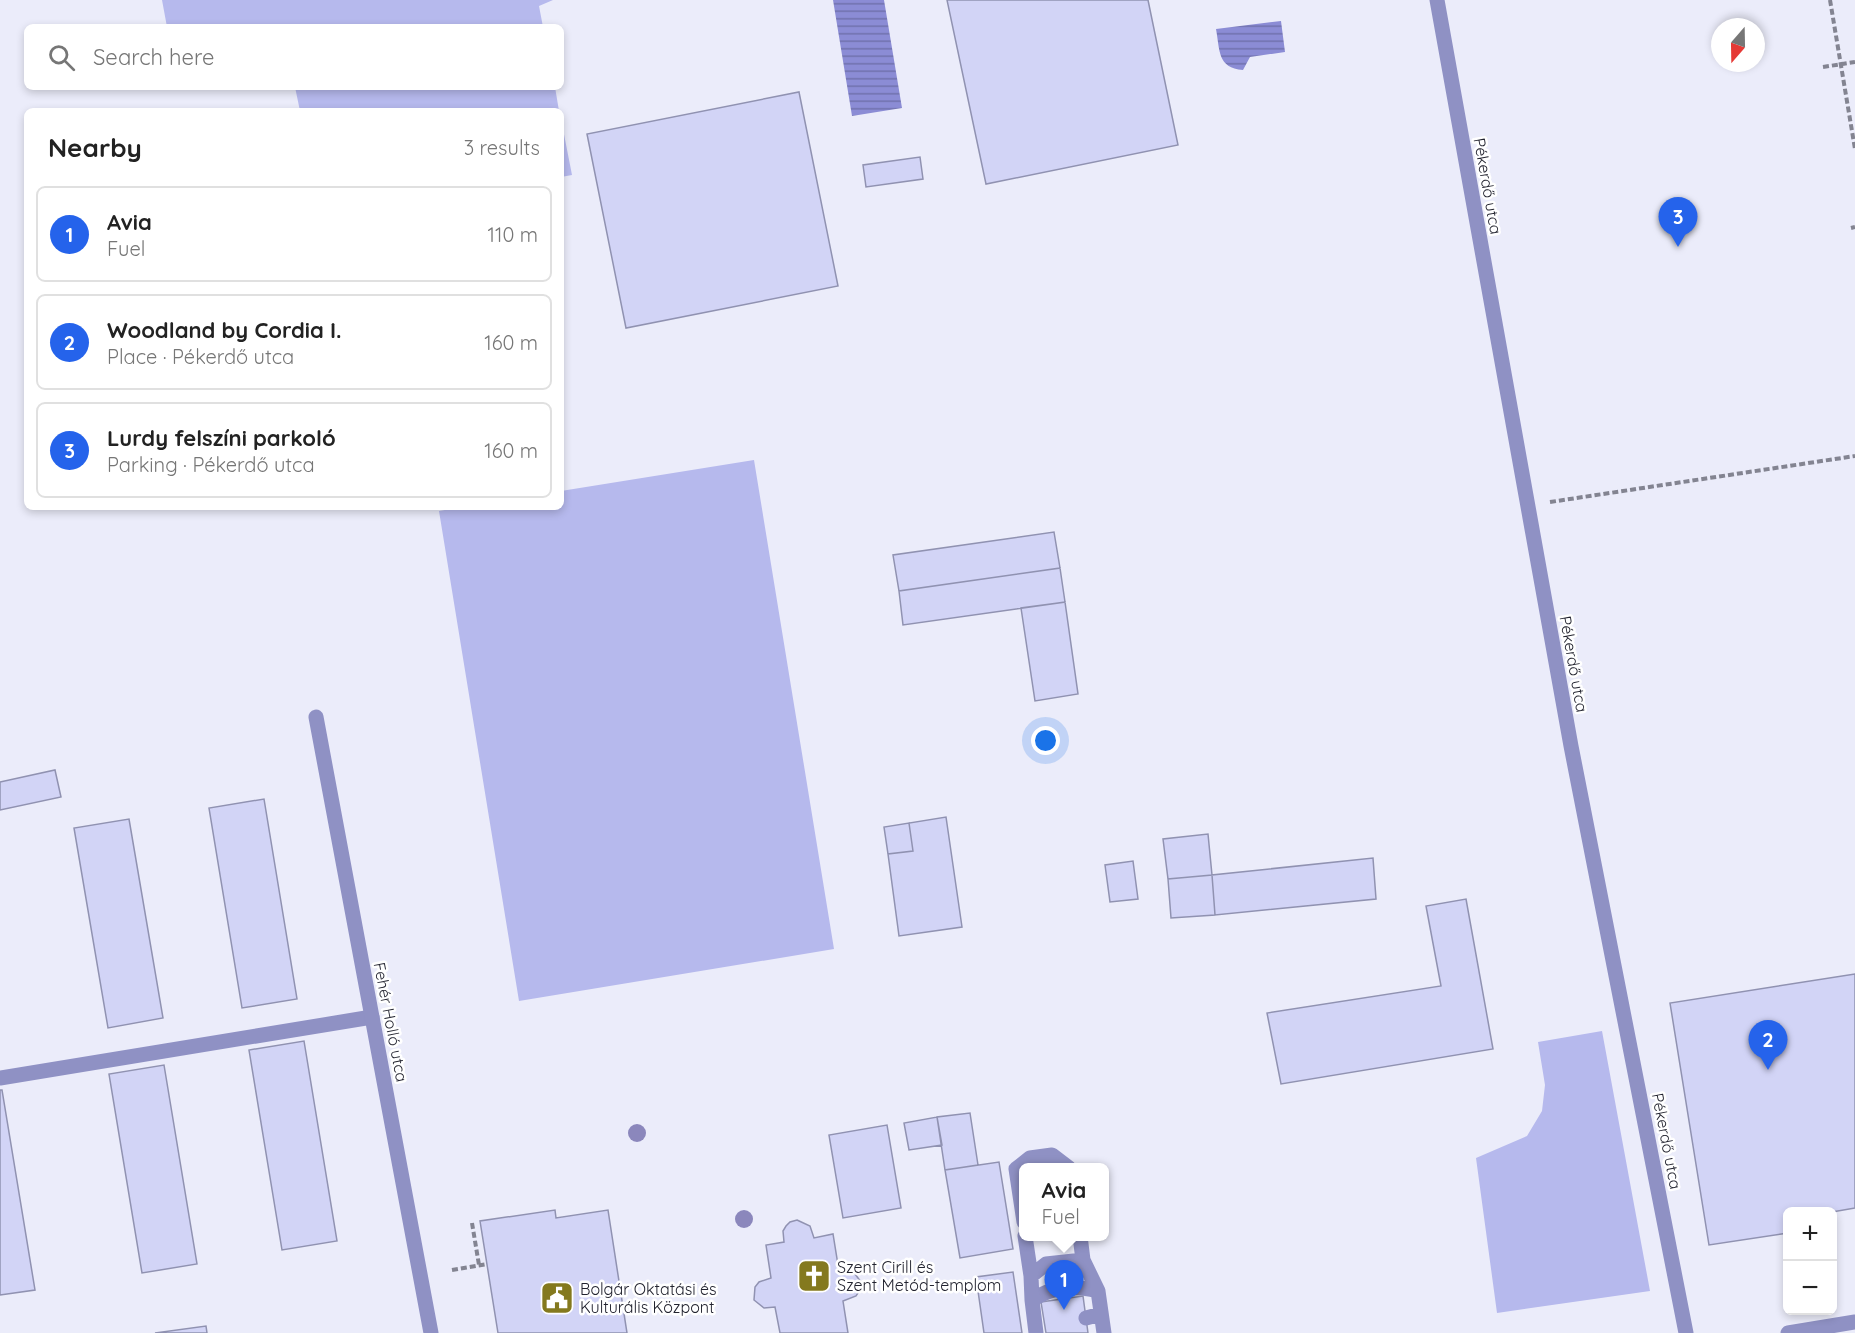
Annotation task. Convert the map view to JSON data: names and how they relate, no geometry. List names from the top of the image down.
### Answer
{
  "streets": {
    "street": ["Pékerdő utca", "Fehér Holló utca"]
  },
  "places": {
    "church": ["Szent Cirill és Szent Metód-templom"],
    "public building": ["Bolgár Oktatási és Kulturális Központ"]
  },
  "north": "bottom",
  "page": {
    "search": "Search here",
    "heading": ["Nearby", "3 results"],
    "list": [
      {
        "mark": "1",
        "name": "Avia",
        "note": "Fuel",
        "value": "110 m"
      },
      {
        "mark": "2",
        "name": "Woodland by Cordia I.",
        "note": "Place · Pékerdő utca",
        "value": "160 m"
      },
      {
        "mark": "3",
        "name": "Lurdy felszíni parkoló",
        "note": "Parking · Pékerdő utca",
        "value": "160 m"
      }
    ],
    "pins": ["3", "2", "1"],
    "popup": ["Avia", "Fuel"],
    "map_buttons": ["+", "−"]
  }
}
